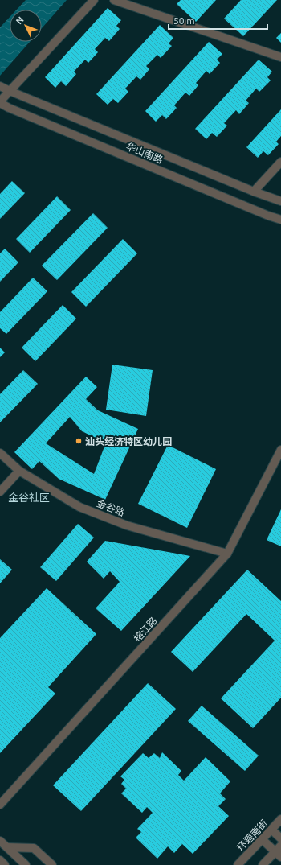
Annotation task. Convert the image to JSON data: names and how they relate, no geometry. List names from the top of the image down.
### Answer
{
  "streets": {
    "street": [
      "华山南路",
      "金谷路",
      "榕江路",
      "环碧南街"
    ]
  },
  "crossings": [
    ["金谷路", "榕江路"]
  ],
  "districts": ["金谷社区"],
  "places": ["汕头经济特区幼儿园"],
  "scale_bar": "50 m",
  "north": "top left"
}
